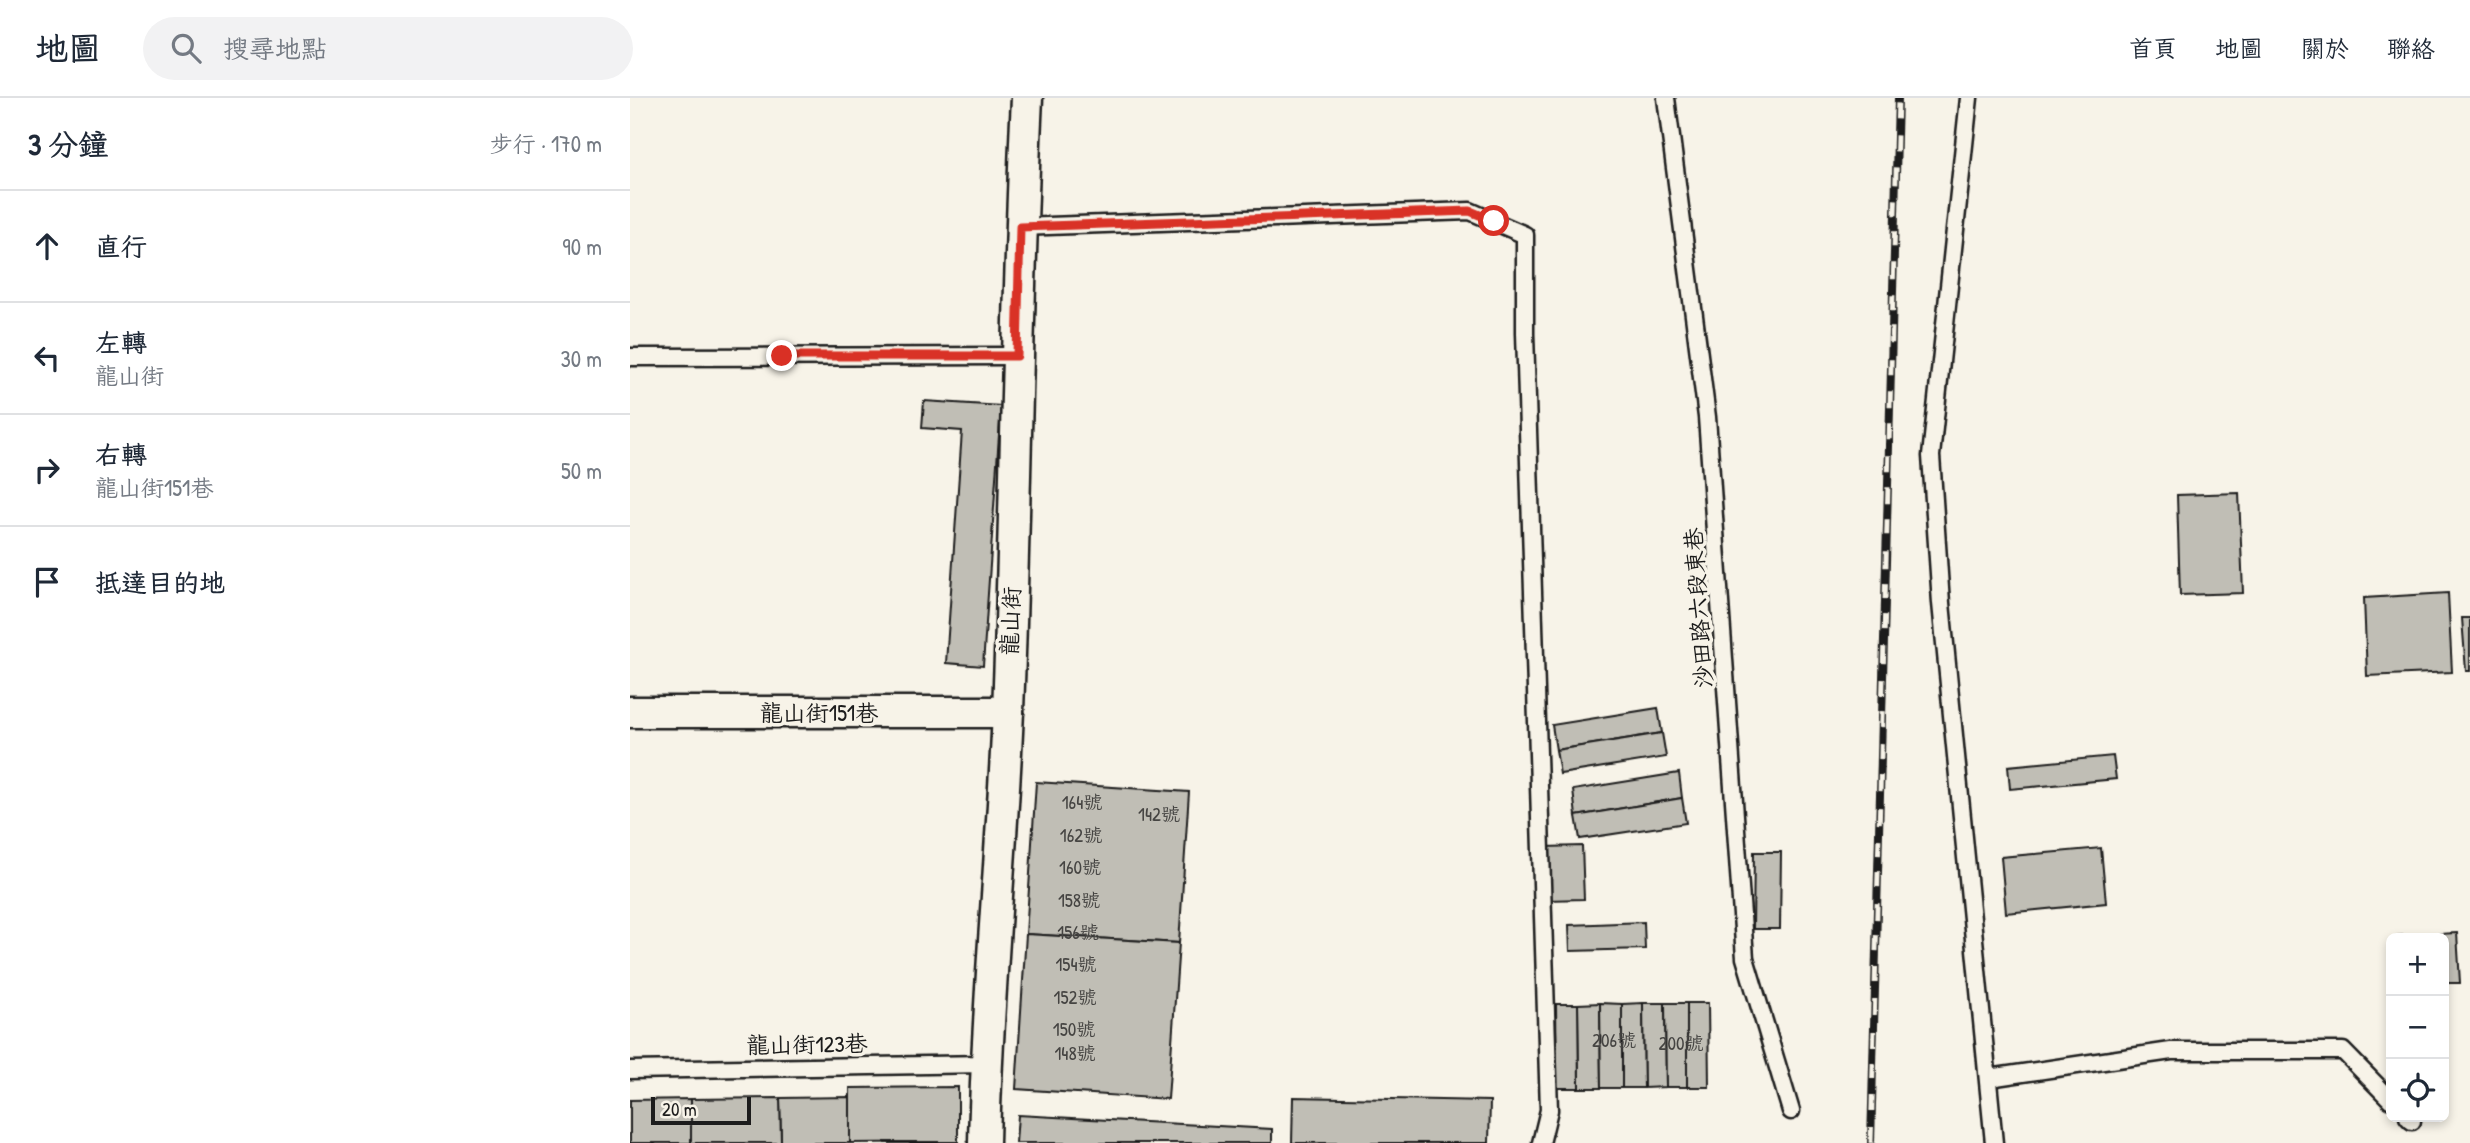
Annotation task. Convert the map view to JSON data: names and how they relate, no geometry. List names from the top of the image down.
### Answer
{
  "streets": {
    "street": ["龍山街", "龍山街151巷"],
    "lane": ["沙田路六段東巷", "龍山街123巷"]
  },
  "crossings": [
    ["龍山街", "龍山街151巷"],
    ["龍山街", "龍山街123巷"]
  ],
  "house_numbers": [
    "164號",
    "142號",
    "162號",
    "160號",
    "158號",
    "156號",
    "154號",
    "152號",
    "150號",
    "206號",
    "200號",
    "148號"
  ],
  "scale_bar": "20 m",
  "page": {
    "header": "地圖",
    "search": "搜尋地點",
    "nav": [
      "首頁",
      "地圖",
      "關於",
      "聯絡"
    ],
    "heading": ["3 分鐘", "步行 · 170 m"],
    "list": [
      ["直行", "90 m"],
      ["左轉", "龍山街", "30 m"],
      ["右轉", "龍山街151巷", "50 m"],
      "抵達目的地"
    ],
    "map_buttons": ["+", "−"],
    "scale": "20 m"
  }
}
